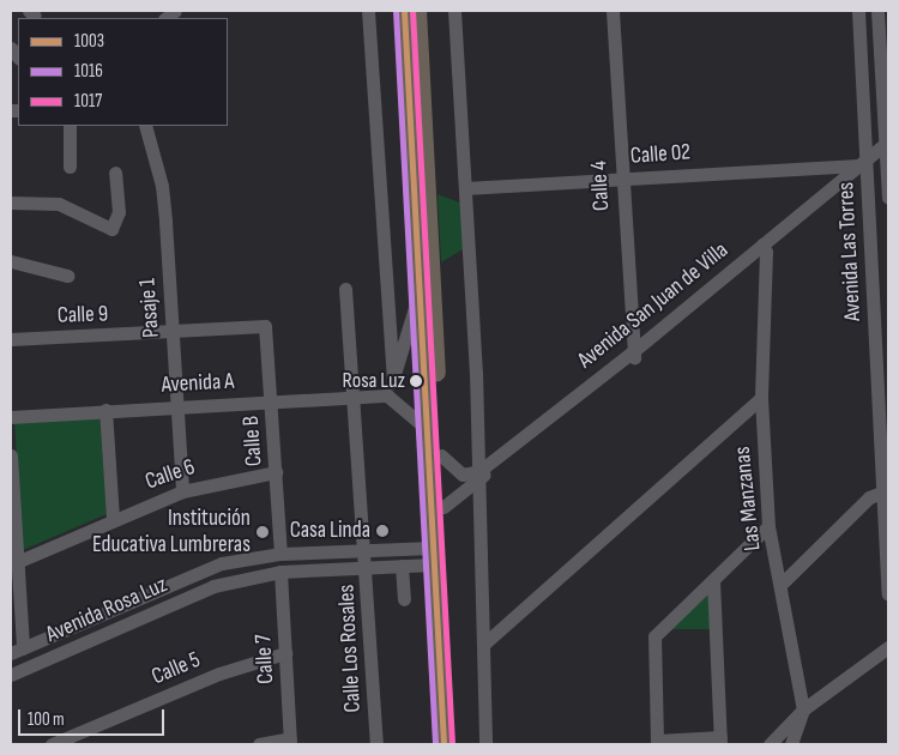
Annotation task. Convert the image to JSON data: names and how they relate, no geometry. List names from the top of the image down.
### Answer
{
  "streets": {
    "street": [
      "Calle 02",
      "Calle 4",
      "Avenida Las Torres",
      "Avenida San Juan de Villa",
      "Pasaje 1",
      "Calle 9",
      "Avenida A",
      "Calle B",
      "Calle 6",
      "Las Manzanas",
      "Avenida Rosa Luz",
      "Calle Los Rosales",
      "Calle 7",
      "Calle 5"
    ]
  },
  "crossings": [
    ["Calle 02", "Calle 4"],
    ["Calle 02", "Avenida Las Torres"],
    ["Calle 02", "Avenida San Juan de Villa"],
    ["Calle 4", "Avenida San Juan de Villa"],
    ["Avenida Las Torres", "Avenida San Juan de Villa"],
    ["Avenida San Juan de Villa", "Las Manzanas"],
    ["Pasaje 1", "Calle 9"],
    ["Pasaje 1", "Avenida A"],
    ["Pasaje 1", "Calle 6"],
    ["Calle 9", "Calle B"],
    ["Avenida A", "Calle B"],
    ["Avenida A", "Calle Los Rosales"],
    ["Calle B", "Calle 6"],
    ["Calle B", "Avenida Rosa Luz"],
    ["Avenida Rosa Luz", "Calle Los Rosales"],
    ["Avenida Rosa Luz", "Calle 7"],
    ["Calle 7", "Calle 5"]
  ],
  "places": ["Rosa Luz", "Casa Linda", "Institución Educativa Lumbreras"],
  "lines": ["transit line 1003", "transit line 1016", "transit line 1017"],
  "legend": ["1003", "1016", "1017"],
  "scale_bar": "100 m"
}
